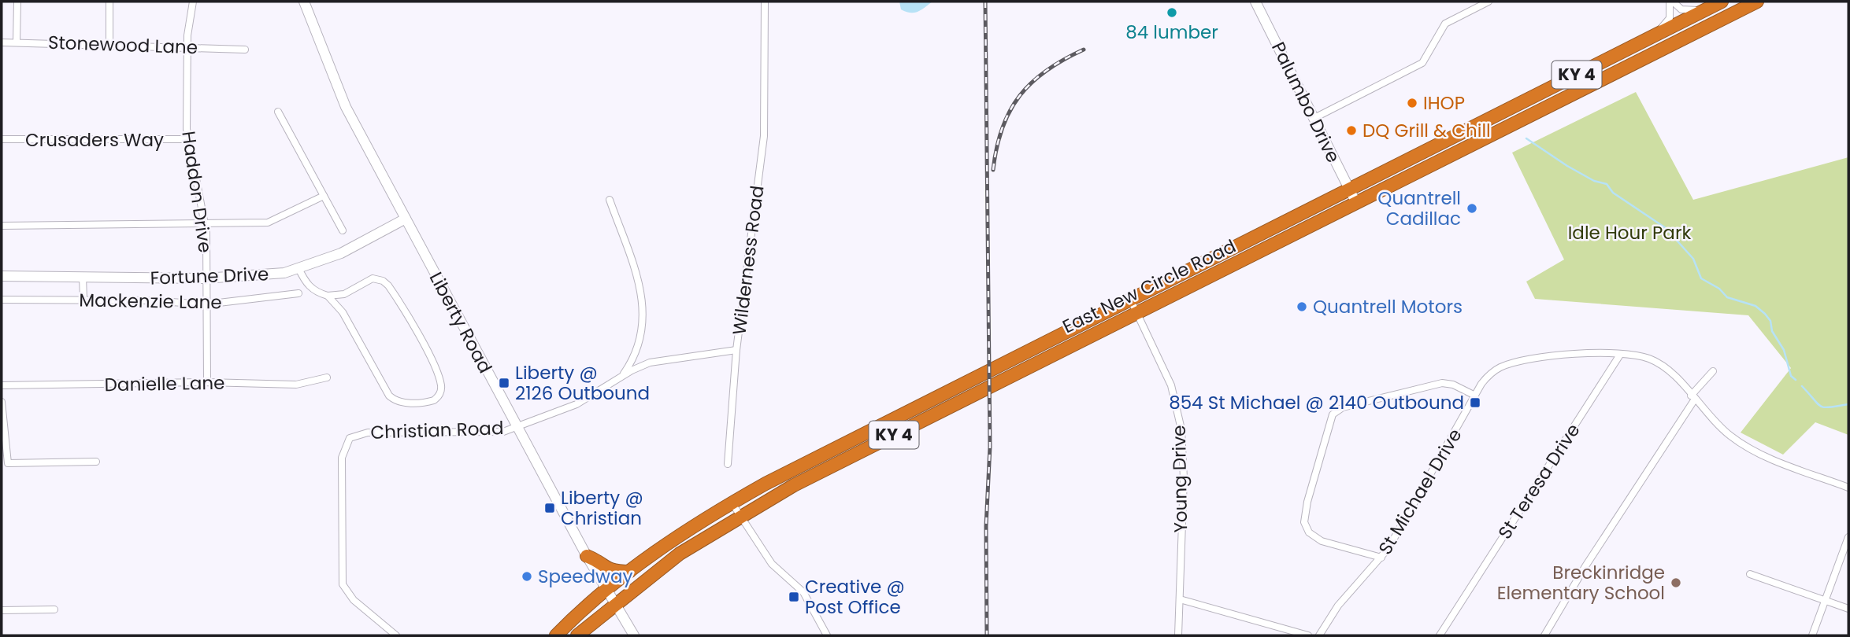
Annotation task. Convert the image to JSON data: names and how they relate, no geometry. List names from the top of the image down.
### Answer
{
  "streets": {
    "highway": ["KY 4", "East New Circle Road"],
    "main road": ["Palumbo Drive", "Fortune Drive", "Liberty Road"],
    "street": [
      "Stonewood Lane",
      "Crusaders Way",
      "Haddon Drive",
      "Wilderness Road",
      "Mackenzie Lane",
      "Danielle Lane",
      "Christian Road",
      "Young Drive",
      "St Teresa Drive",
      "St Michael Drive"
    ]
  },
  "crossings": [
    ["Stonewood Lane", "Haddon Drive"],
    ["Palumbo Drive", "East New Circle Road"],
    ["Crusaders Way", "Haddon Drive"],
    ["Haddon Drive", "Fortune Drive"],
    ["Haddon Drive", "Mackenzie Lane"],
    ["Haddon Drive", "Danielle Lane"],
    ["Wilderness Road", "Liberty Road"],
    ["Wilderness Road", "Christian Road"],
    ["Fortune Drive", "Liberty Road"],
    ["East New Circle Road", "Liberty Road"],
    ["East New Circle Road", "Young Drive"],
    ["Liberty Road", "Christian Road"],
    ["St Teresa Drive", "St Michael Drive"]
  ],
  "parks": ["Idle Hour Park"],
  "places": {
    "other": [
      "84 lumber",
      "IHOP",
      "DQ Grill & Chill",
      "Quantrell Cadillac",
      "Quantrell Motors",
      "Speedway",
      "Breckinridge Elementary School"
    ],
    "transit": [
      "Liberty @ 2126 Outbound",
      "854 St Michael @ 2140 Outbound",
      "Liberty @ Christian",
      "Creative @ Post Office"
    ]
  }
}
